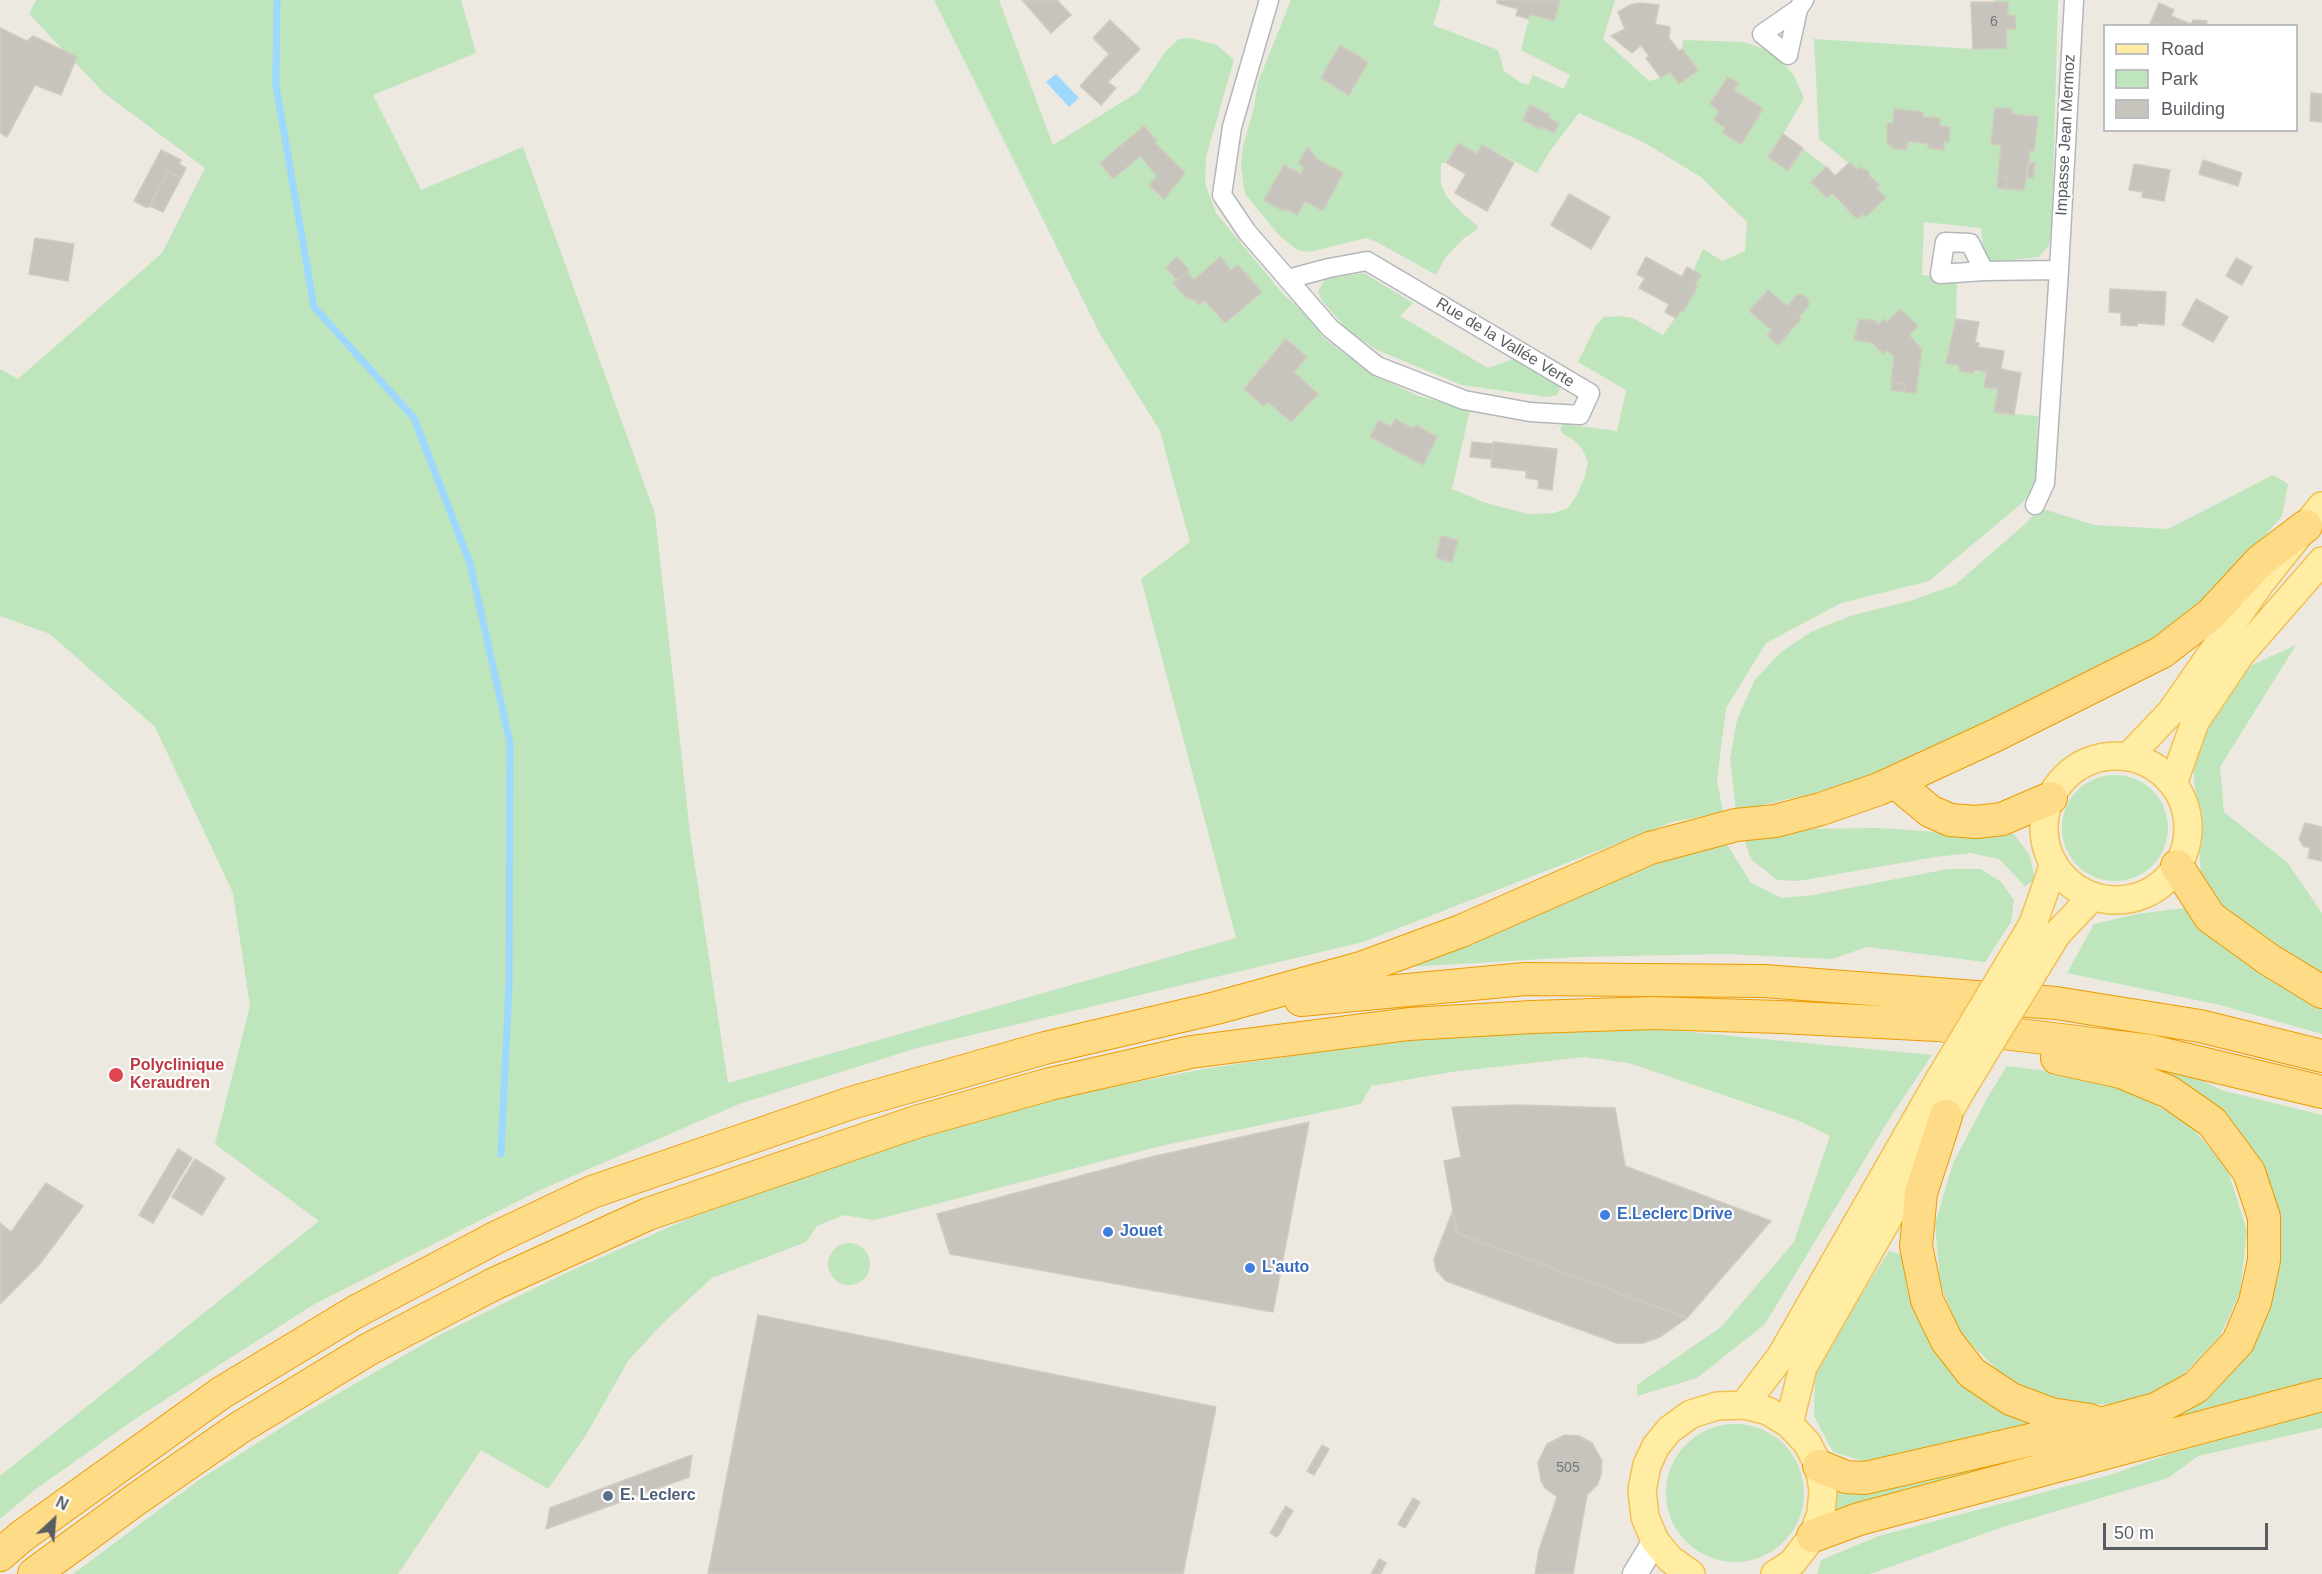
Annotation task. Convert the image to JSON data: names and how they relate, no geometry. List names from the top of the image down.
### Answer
{
  "streets": {
    "street": ["Impasse Jean Mermoz", "Rue de la Vallée Verte"]
  },
  "places": [
    "Polyclinique Keraudren",
    "E.Leclerc Drive",
    "Jouet",
    "L'auto",
    "E. Leclerc"
  ],
  "house_numbers": ["6", "505"],
  "legend": ["Road", "Park", "Building"],
  "scale_bar": "50 m",
  "north": "top right"
}
